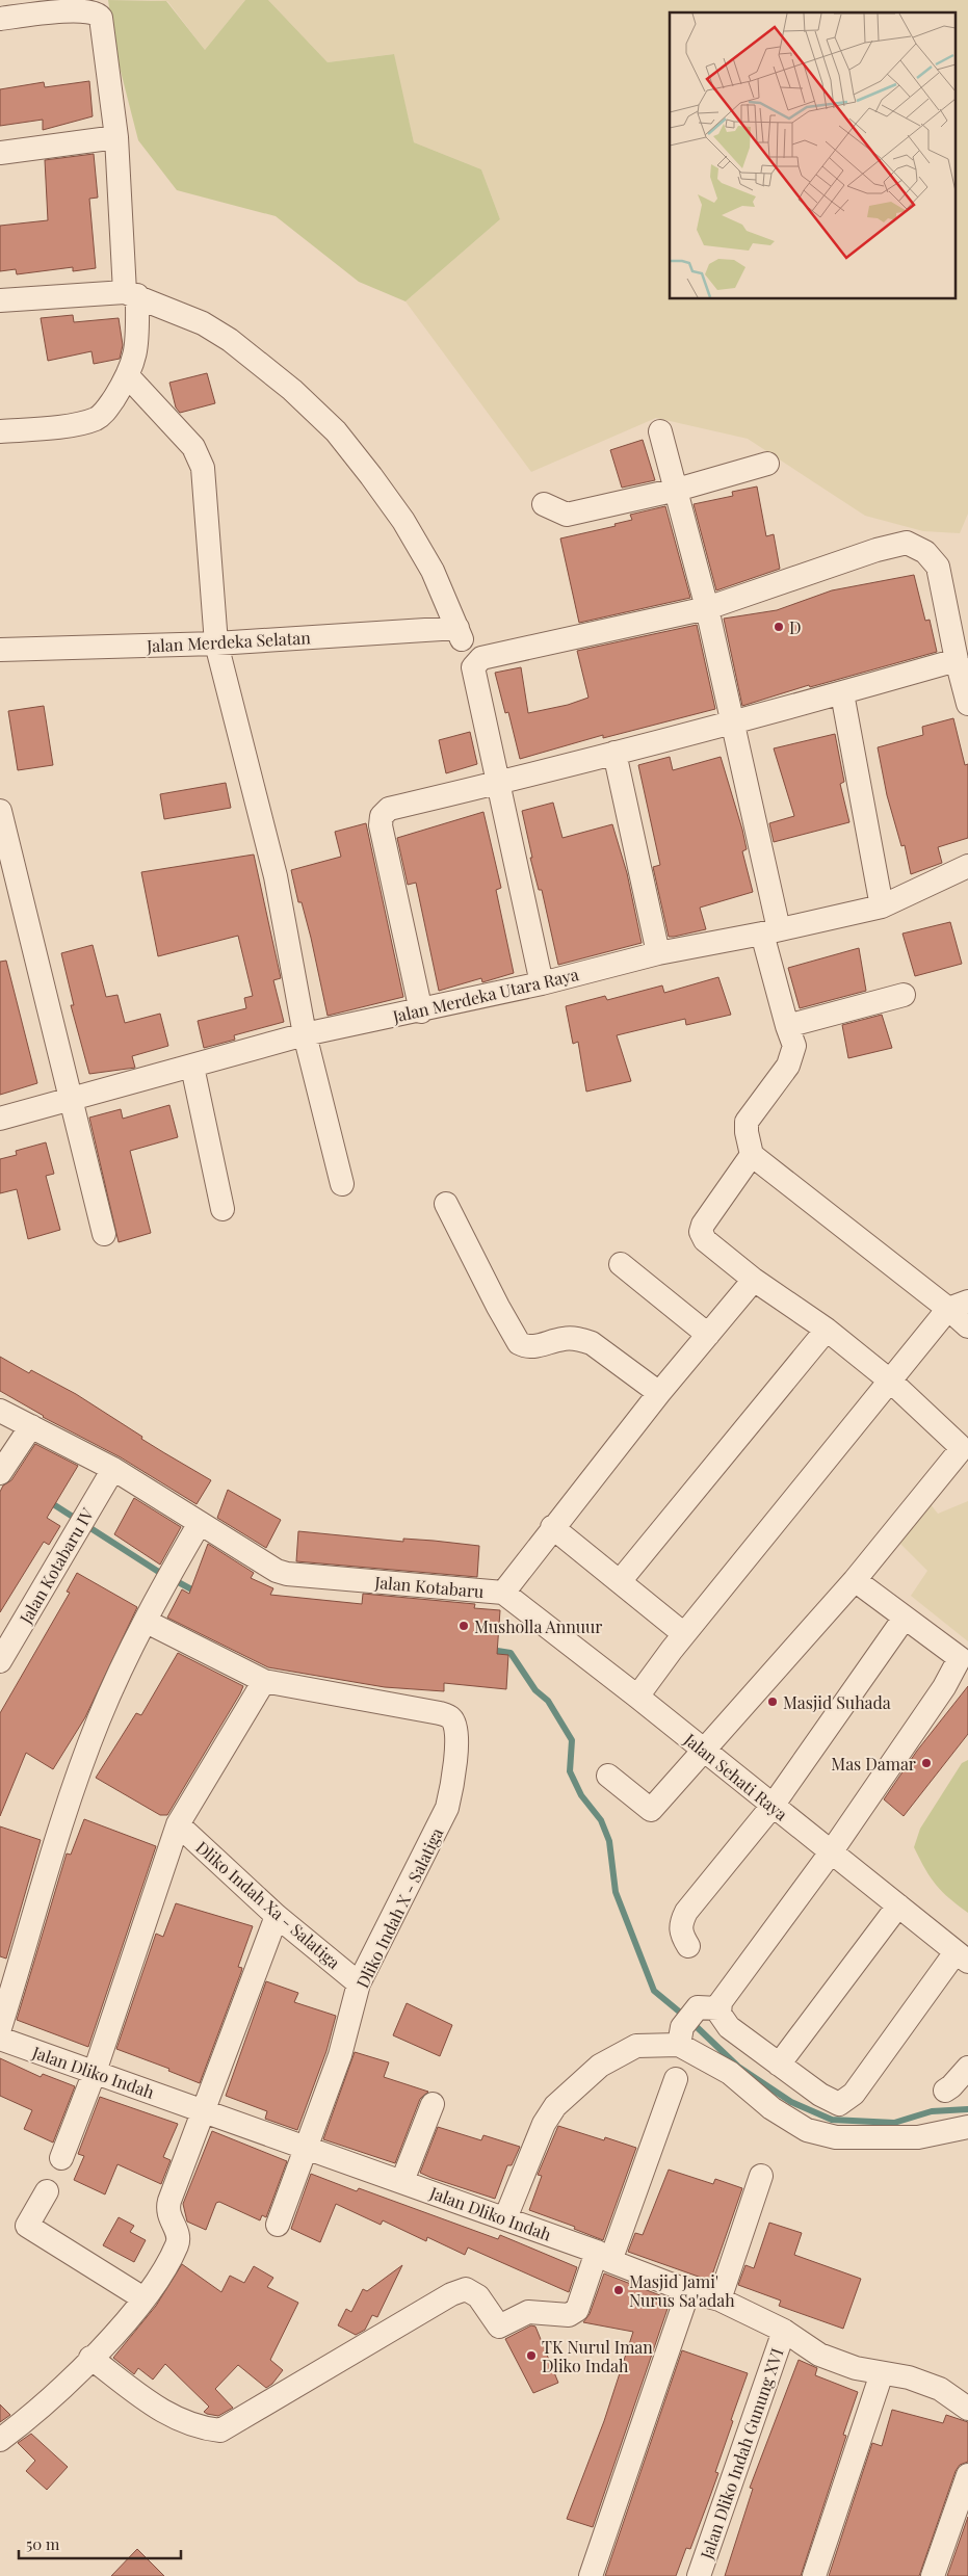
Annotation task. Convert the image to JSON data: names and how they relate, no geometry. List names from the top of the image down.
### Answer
{
  "streets": {
    "street": [
      "Jalan Merdeka Selatan",
      "Jalan Merdeka Utara Raya",
      "Jalan Kotabaru IV",
      "Jalan Kotabaru",
      "Jalan Sehati Raya",
      "Dliko Indah Xa - Salatiga",
      "Dliko Indah X - Salatiga",
      "Jalan Dliko Indah",
      "Jalan Dliko Indah Gunung XVI"
    ]
  },
  "crossings": [
    ["Jalan Kotabaru IV", "Jalan Kotabaru"],
    ["Jalan Kotabaru", "Jalan Sehati Raya"],
    ["Dliko Indah Xa - Salatiga", "Dliko Indah X - Salatiga"],
    ["Dliko Indah X - Salatiga", "Jalan Dliko Indah"],
    ["Jalan Dliko Indah", "Jalan Dliko Indah Gunung XVI"]
  ],
  "places": [
    "D",
    "Musholla Annuur",
    "Masjid Suhada",
    "Mas Damar",
    "Masjid Jami' Nurus Sa'adah",
    "TK Nurul Iman Dliko Indah"
  ],
  "scale_bar": "50 m"
}
